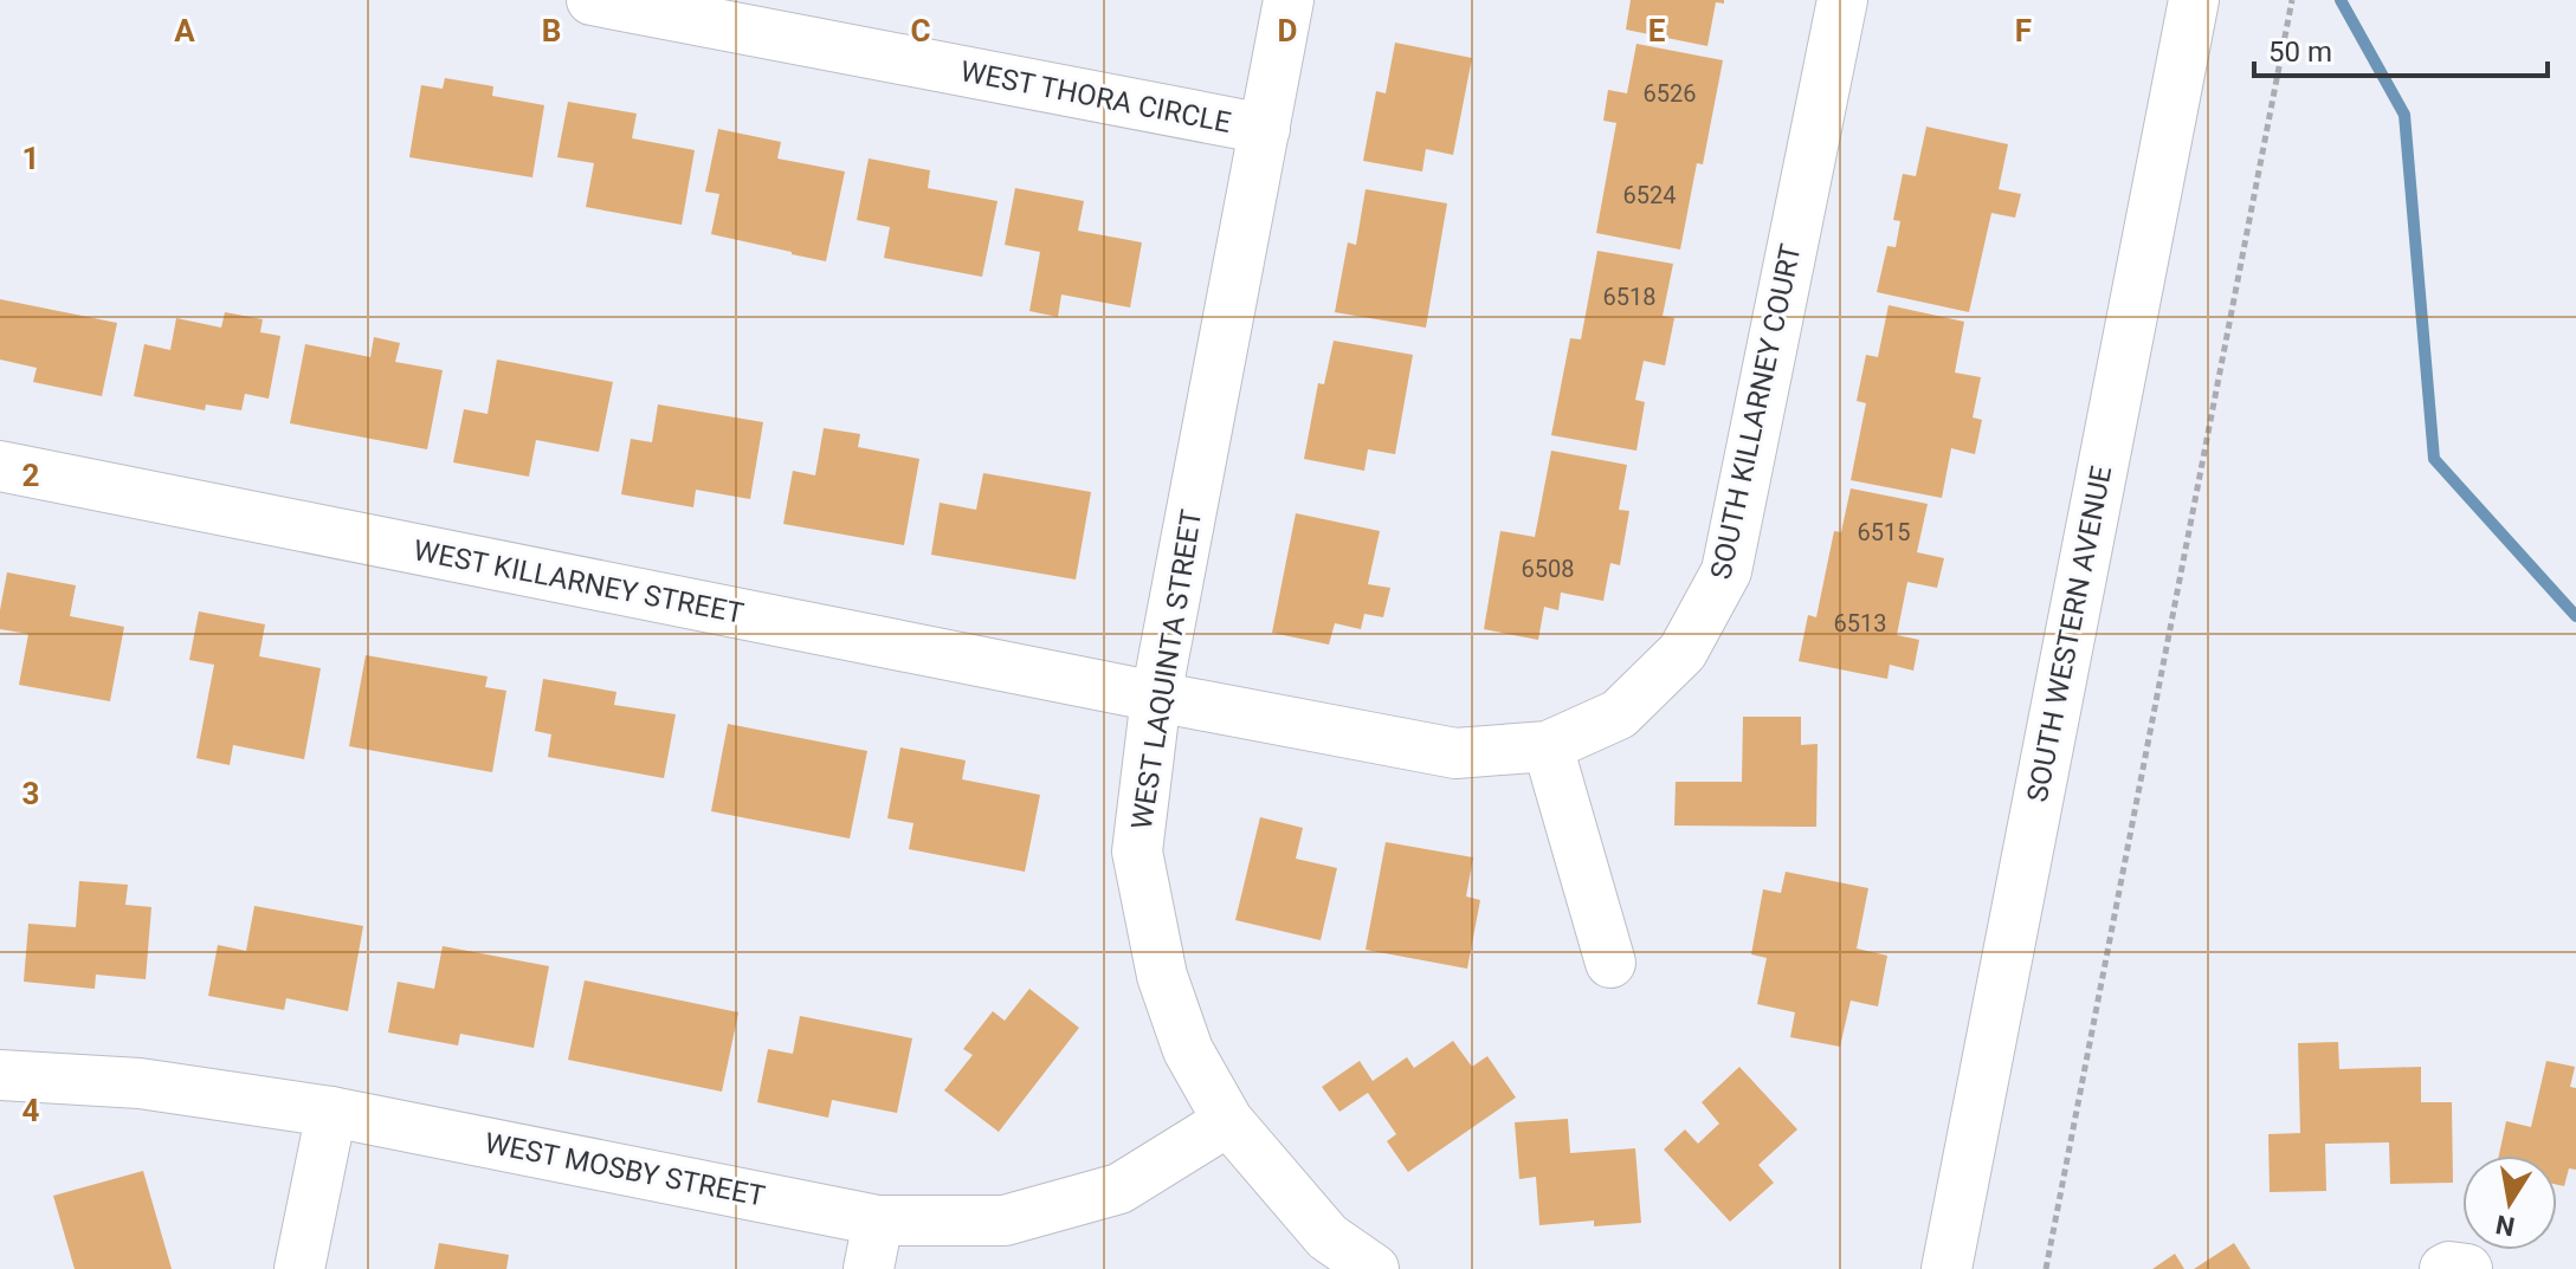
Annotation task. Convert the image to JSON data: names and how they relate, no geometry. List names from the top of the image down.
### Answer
{
  "streets": {
    "street": [
      "WEST THORA CIRCLE",
      "SOUTH KILLARNEY COURT",
      "WEST KILLARNEY STREET",
      "SOUTH WESTERN AVENUE",
      "WEST LAQUINTA STREET",
      "WEST MOSBY STREET"
    ]
  },
  "crossings": [
    ["WEST THORA CIRCLE", "WEST LAQUINTA STREET"],
    ["SOUTH KILLARNEY COURT", "WEST KILLARNEY STREET"],
    ["SOUTH KILLARNEY COURT", "WEST LAQUINTA STREET"],
    ["WEST KILLARNEY STREET", "WEST LAQUINTA STREET"],
    ["WEST LAQUINTA STREET", "WEST MOSBY STREET"]
  ],
  "house_numbers": [
    "6526",
    "6524",
    "6518",
    "6515",
    "6508",
    "6513"
  ],
  "scale_bar": "50 m",
  "north": "bottom",
  "grid": {
    "columns": [
      "A",
      "B",
      "C",
      "D",
      "E",
      "F"
    ],
    "rows": [
      "1",
      "2",
      "3",
      "4"
    ]
  }
}
